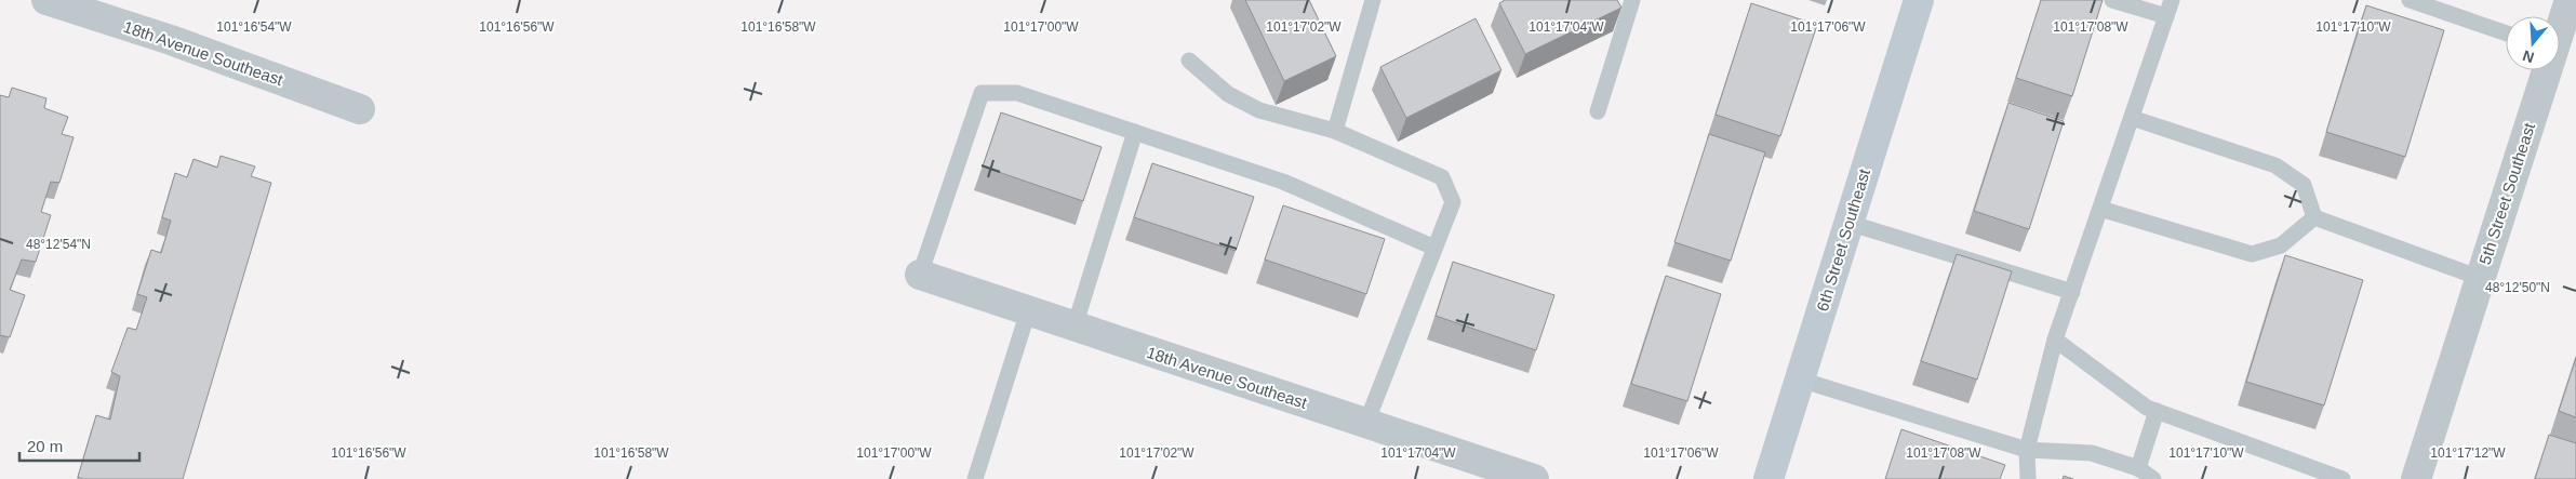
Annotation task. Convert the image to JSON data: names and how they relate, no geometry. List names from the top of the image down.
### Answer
{
  "streets": {
    "street": ["18th Avenue Southeast", "5th Street Southeast", "6th Street Southeast"]
  },
  "scale_bar": "20 m",
  "north": "bottom",
  "coordinates": [
    "101°16'54\"W",
    "101°16'56\"W",
    "101°16'58\"W",
    "101°17'00\"W",
    "101°17'02\"W",
    "101°17'04\"W",
    "101°17'06\"W",
    "101°17'08\"W",
    "101°17'10\"W",
    "48°12'54\"N",
    "48°12'50\"N",
    "101°17'12\"W"
  ]
}
